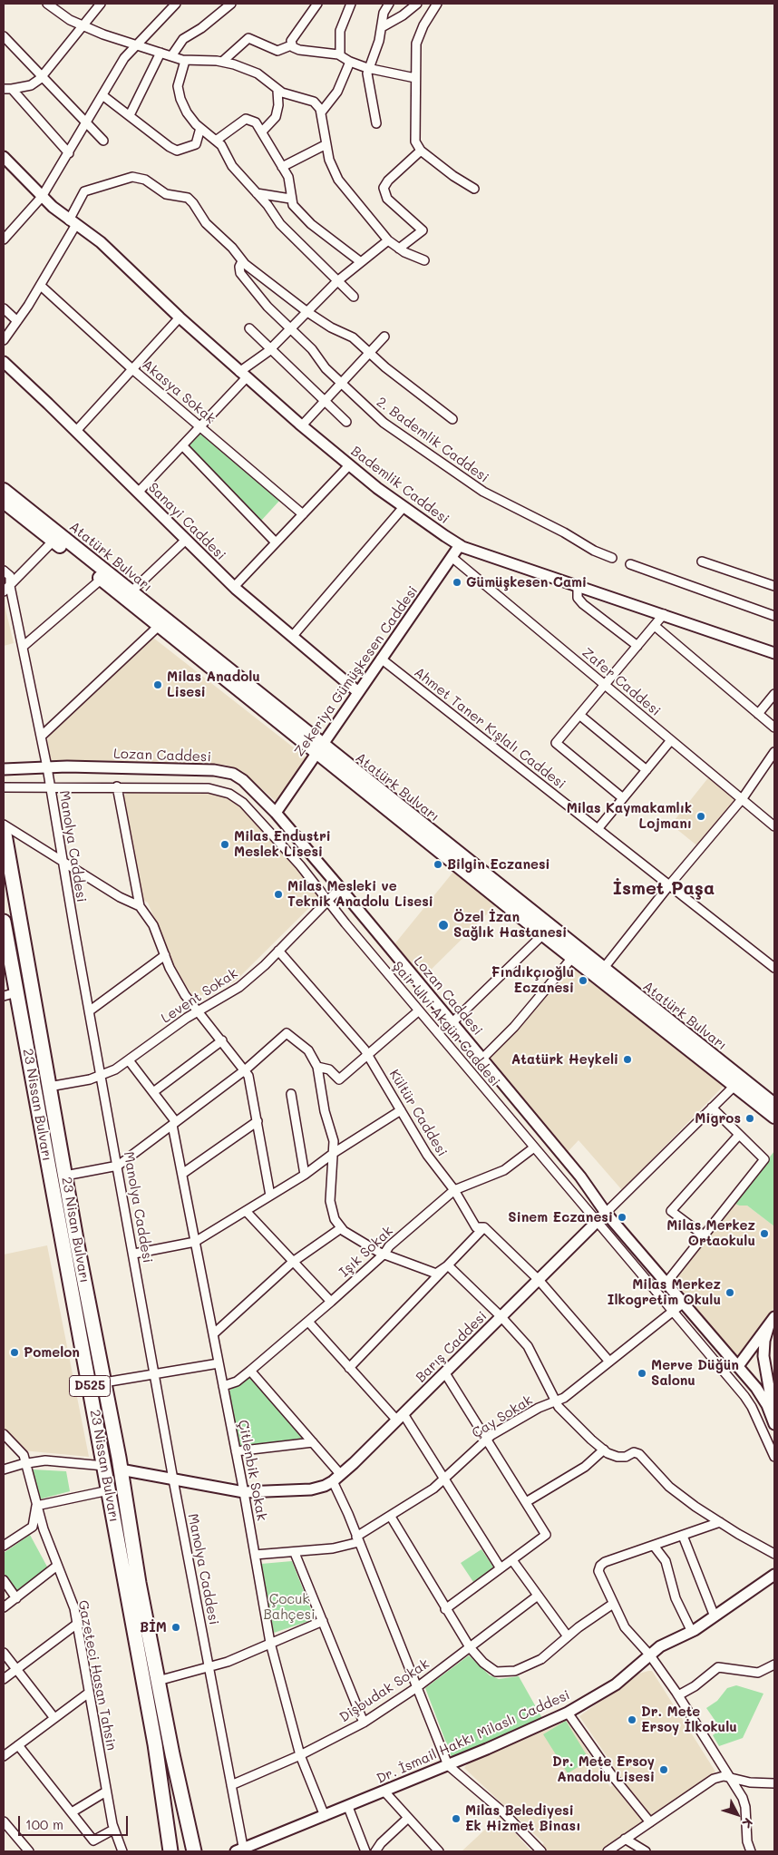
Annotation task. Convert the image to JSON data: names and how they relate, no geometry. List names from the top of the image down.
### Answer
{
  "streets": {
    "highway": ["23 Nissan Bulvarı", "23 Nisan Bulvarı", "D525"],
    "main road": ["Atatürk Bulvarı"],
    "street": [
      "Akasya Sokak",
      "2. Bademlik Caddesi",
      "Bademlik Caddesi",
      "Sanayi Caddesi",
      "Zekeriya Gümüşkesen Caddesi",
      "Zafer Caddesi",
      "Ahmet Taner Kışlalı Caddesi",
      "Lozan Caddesi",
      "Manolya Caddesi",
      "Levent Sokak",
      "Şair Ulvi Akgün Caddesi",
      "Kültür Caddesi",
      "Işık Sokak",
      "Barış Caddesi",
      "Çay Sokak",
      "Çitlenbik Sokak",
      "Gazeteci Hasan Tahsin",
      "Dişbudak Sokak",
      "Dr. İsmail Hakkı Milaslı Caddesi"
    ]
  },
  "crossings": [
    ["Bademlik Caddesi", "Zekeriya Gümüşkesen Caddesi"],
    ["Sanayi Caddesi", "Zekeriya Gümüşkesen Caddesi"],
    ["Atatürk Bulvarı", "Zekeriya Gümüşkesen Caddesi"],
    ["Atatürk Bulvarı", "Barış Caddesi"],
    ["Zekeriya Gümüşkesen Caddesi", "Zafer Caddesi"],
    ["Zekeriya Gümüşkesen Caddesi", "Ahmet Taner Kışlalı Caddesi"],
    ["Zekeriya Gümüşkesen Caddesi", "Lozan Caddesi"],
    ["Lozan Caddesi", "Manolya Caddesi"],
    ["Lozan Caddesi", "Levent Sokak"],
    ["Lozan Caddesi", "Barış Caddesi"],
    ["Lozan Caddesi", "Çay Sokak"],
    ["Manolya Caddesi", "Levent Sokak"],
    ["Manolya Caddesi", "Şair Ulvi Akgün Caddesi"],
    ["Manolya Caddesi", "Barış Caddesi"],
    ["Manolya Caddesi", "Dişbudak Sokak"],
    ["Manolya Caddesi", "Dr. İsmail Hakkı Milaslı Caddesi"],
    ["Levent Sokak", "Şair Ulvi Akgün Caddesi"],
    ["Levent Sokak", "Kültür Caddesi"],
    ["Levent Sokak", "23 Nisan Bulvarı"],
    ["Şair Ulvi Akgün Caddesi", "Işık Sokak"],
    ["Şair Ulvi Akgün Caddesi", "Barış Caddesi"],
    ["Şair Ulvi Akgün Caddesi", "Çay Sokak"],
    ["23 Nissan Bulvarı", "23 Nisan Bulvarı"],
    ["23 Nissan Bulvarı", "Barış Caddesi"],
    ["Kültür Caddesi", "Işık Sokak"],
    ["Kültür Caddesi", "Barış Caddesi"],
    ["Kültür Caddesi", "Çay Sokak"],
    ["23 Nisan Bulvarı", "Barış Caddesi"],
    ["Işık Sokak", "Çitlenbik Sokak"],
    ["Barış Caddesi", "Çitlenbik Sokak"],
    ["Çay Sokak", "Çitlenbik Sokak"],
    ["Çitlenbik Sokak", "Dişbudak Sokak"],
    ["Çitlenbik Sokak", "Dr. İsmail Hakkı Milaslı Caddesi"]
  ],
  "districts": ["İsmet Paşa"],
  "parks": ["Çocuk Bahçesi"],
  "places": [
    "Gümüşkesen Cami",
    "Milas Anadolu Lisesi",
    "Milas Kaymakamlık Lojmanı",
    "Milas Endustri Meslek Lisesi",
    "Bilgin Eczanesi",
    "Milas Mesleki ve Teknik Anadolu Lisesi",
    "Özel İzan Sağlık Hastanesi",
    "Fındıkçıoğlu Eczanesi",
    "Atatürk Heykeli",
    "Migros",
    "Sinem Eczanesi",
    "Milas Merkez Ortaokulu",
    "Milas Merkez Ilkogretim Okulu",
    "Pomelon",
    "Merve Düğün Salonu",
    "BİM",
    "Dr. Mete Ersoy İlkokulu",
    "Dr. Mete Ersoy Anadolu Lisesi",
    "Milas Belediyesi Ek Hizmet Binası"
  ],
  "scale_bar": "100 m",
  "north": "bottom right"
}
